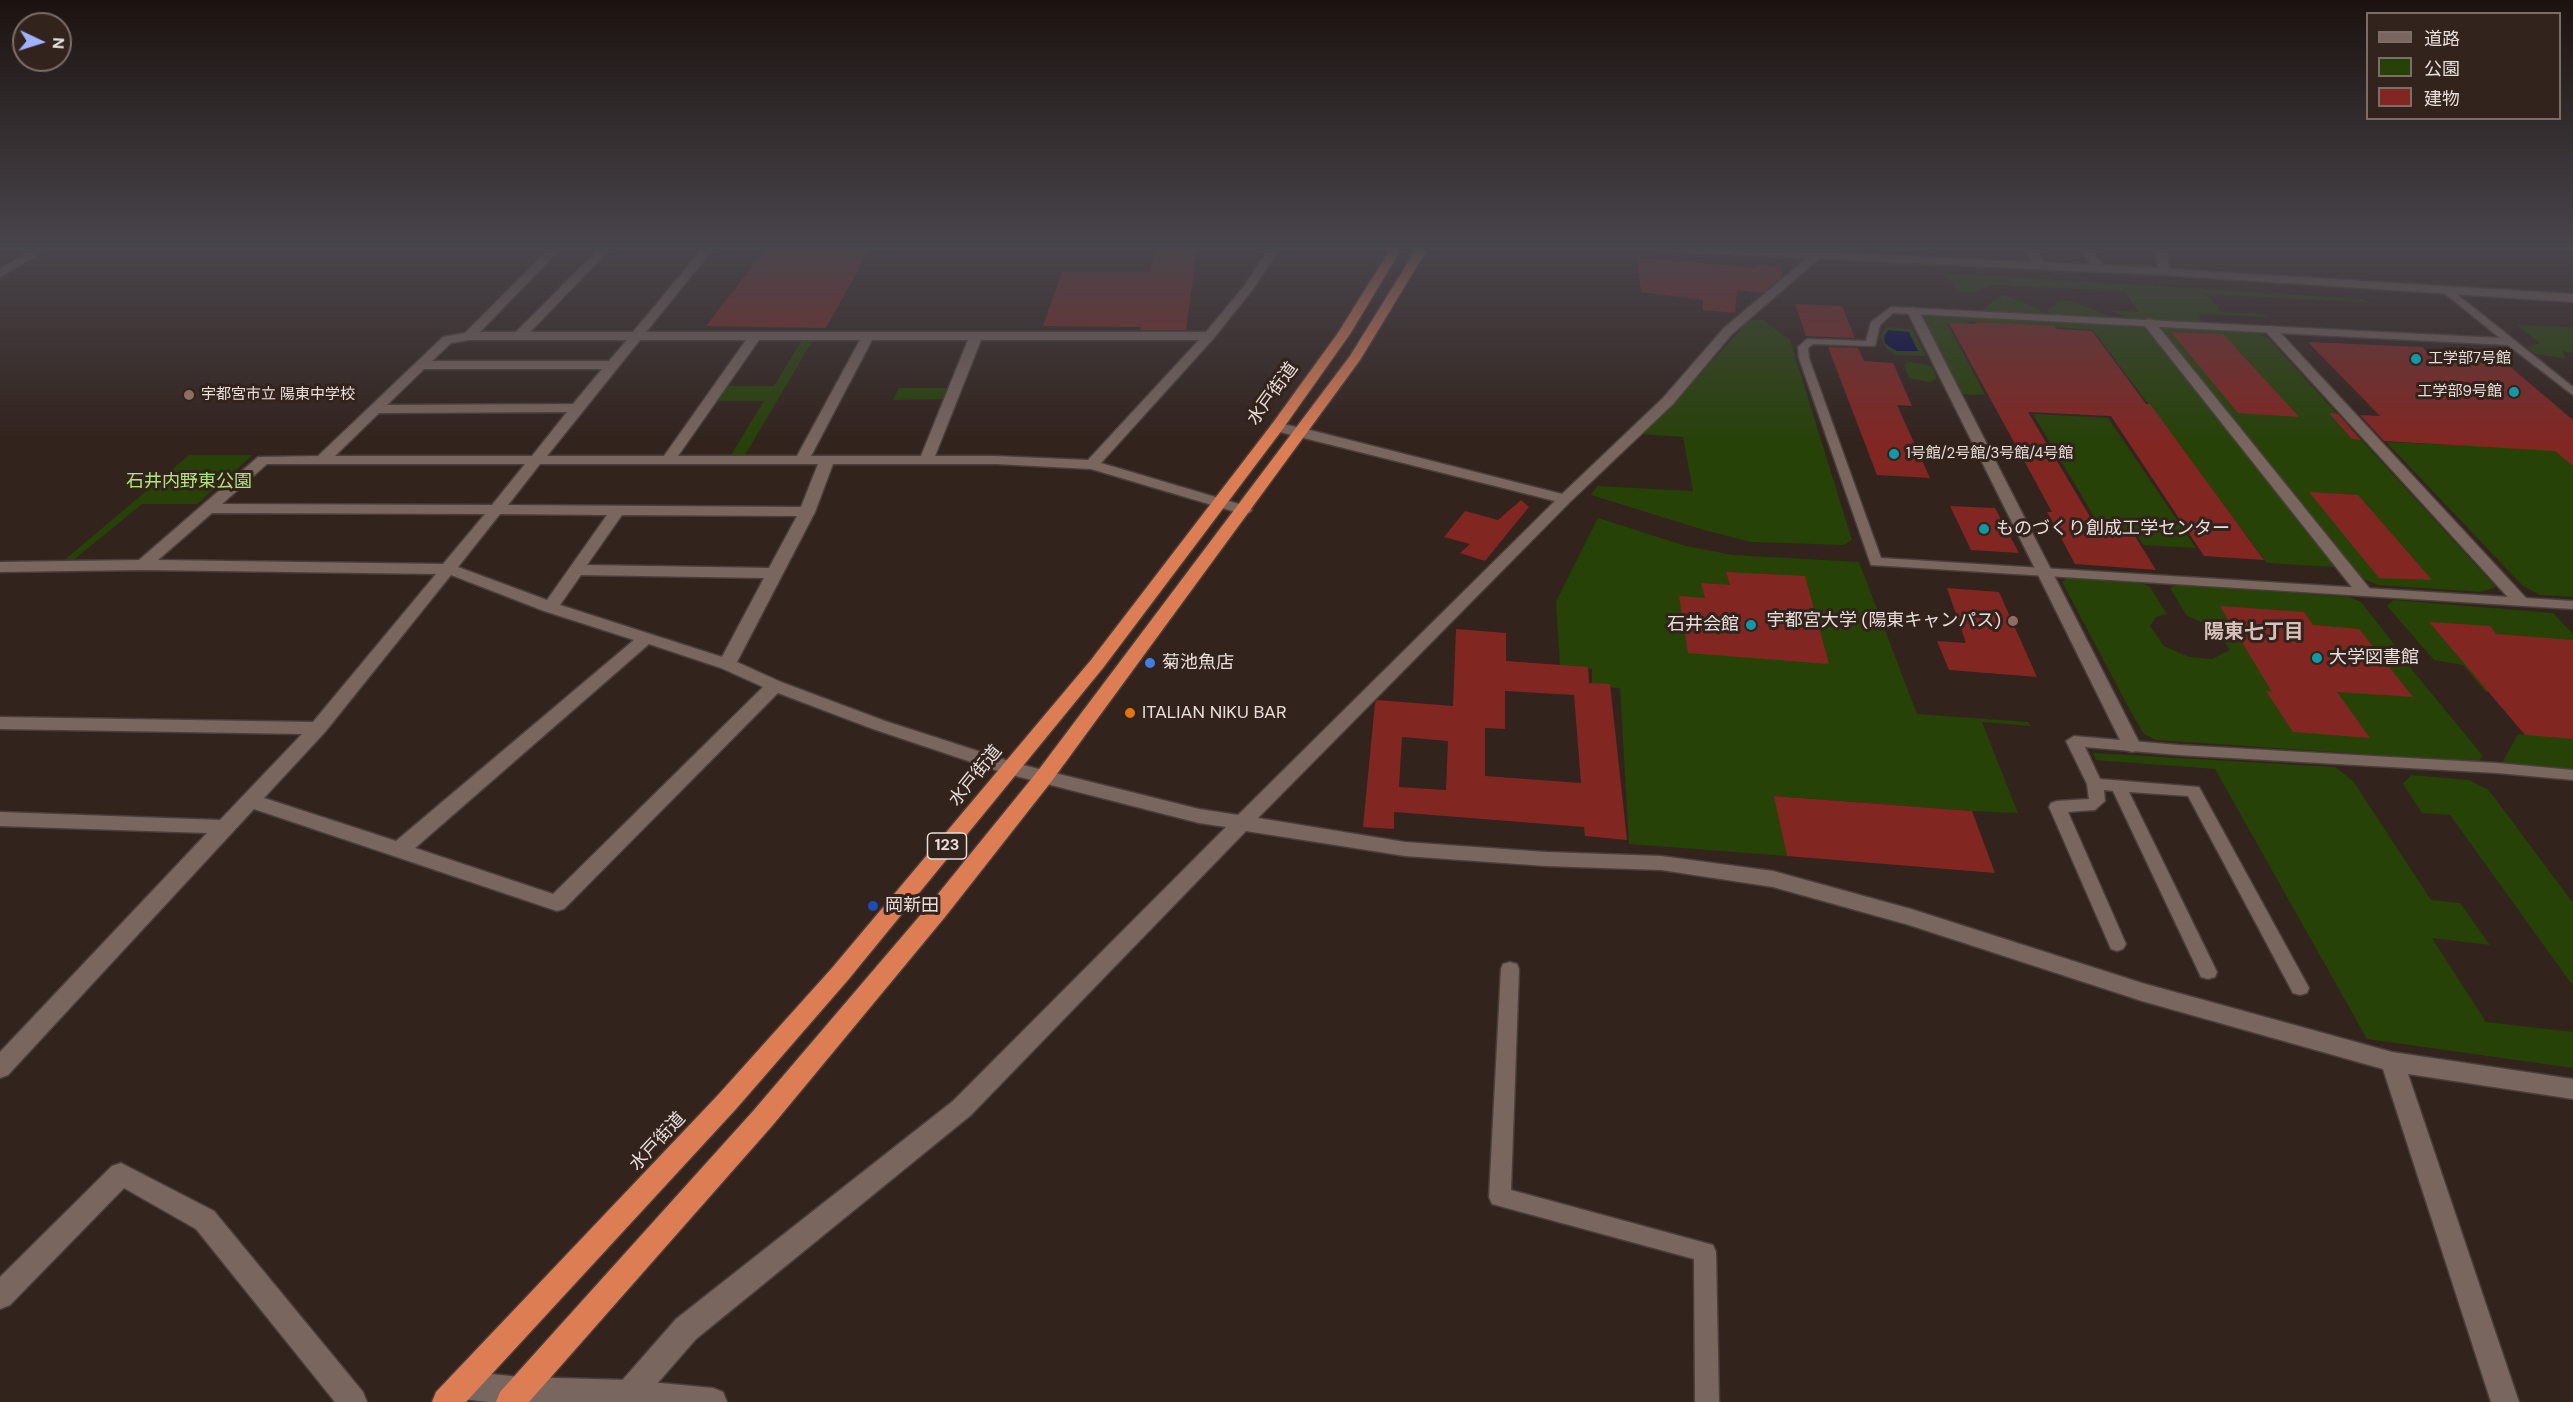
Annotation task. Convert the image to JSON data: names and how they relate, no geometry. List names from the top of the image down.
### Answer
{
  "streets": {
    "highway": ["水戸街道", "123"]
  },
  "districts": ["陽東七丁目"],
  "parks": ["石井内野東公園"],
  "places": [
    "工学部7号館",
    "工学部9号館",
    "宇都宮市立 陽東中学校",
    "1号館/2号館/3号館/4号館",
    "ものづくり創成工学センター",
    "宇都宮大学 (陽東キャンパス)",
    "石井会館",
    "大学図書館",
    "菊池魚店",
    "ITALIAN NIKU BAR",
    "岡新田"
  ],
  "legend": ["道路", "公園", "建物"],
  "north": "right"
}
